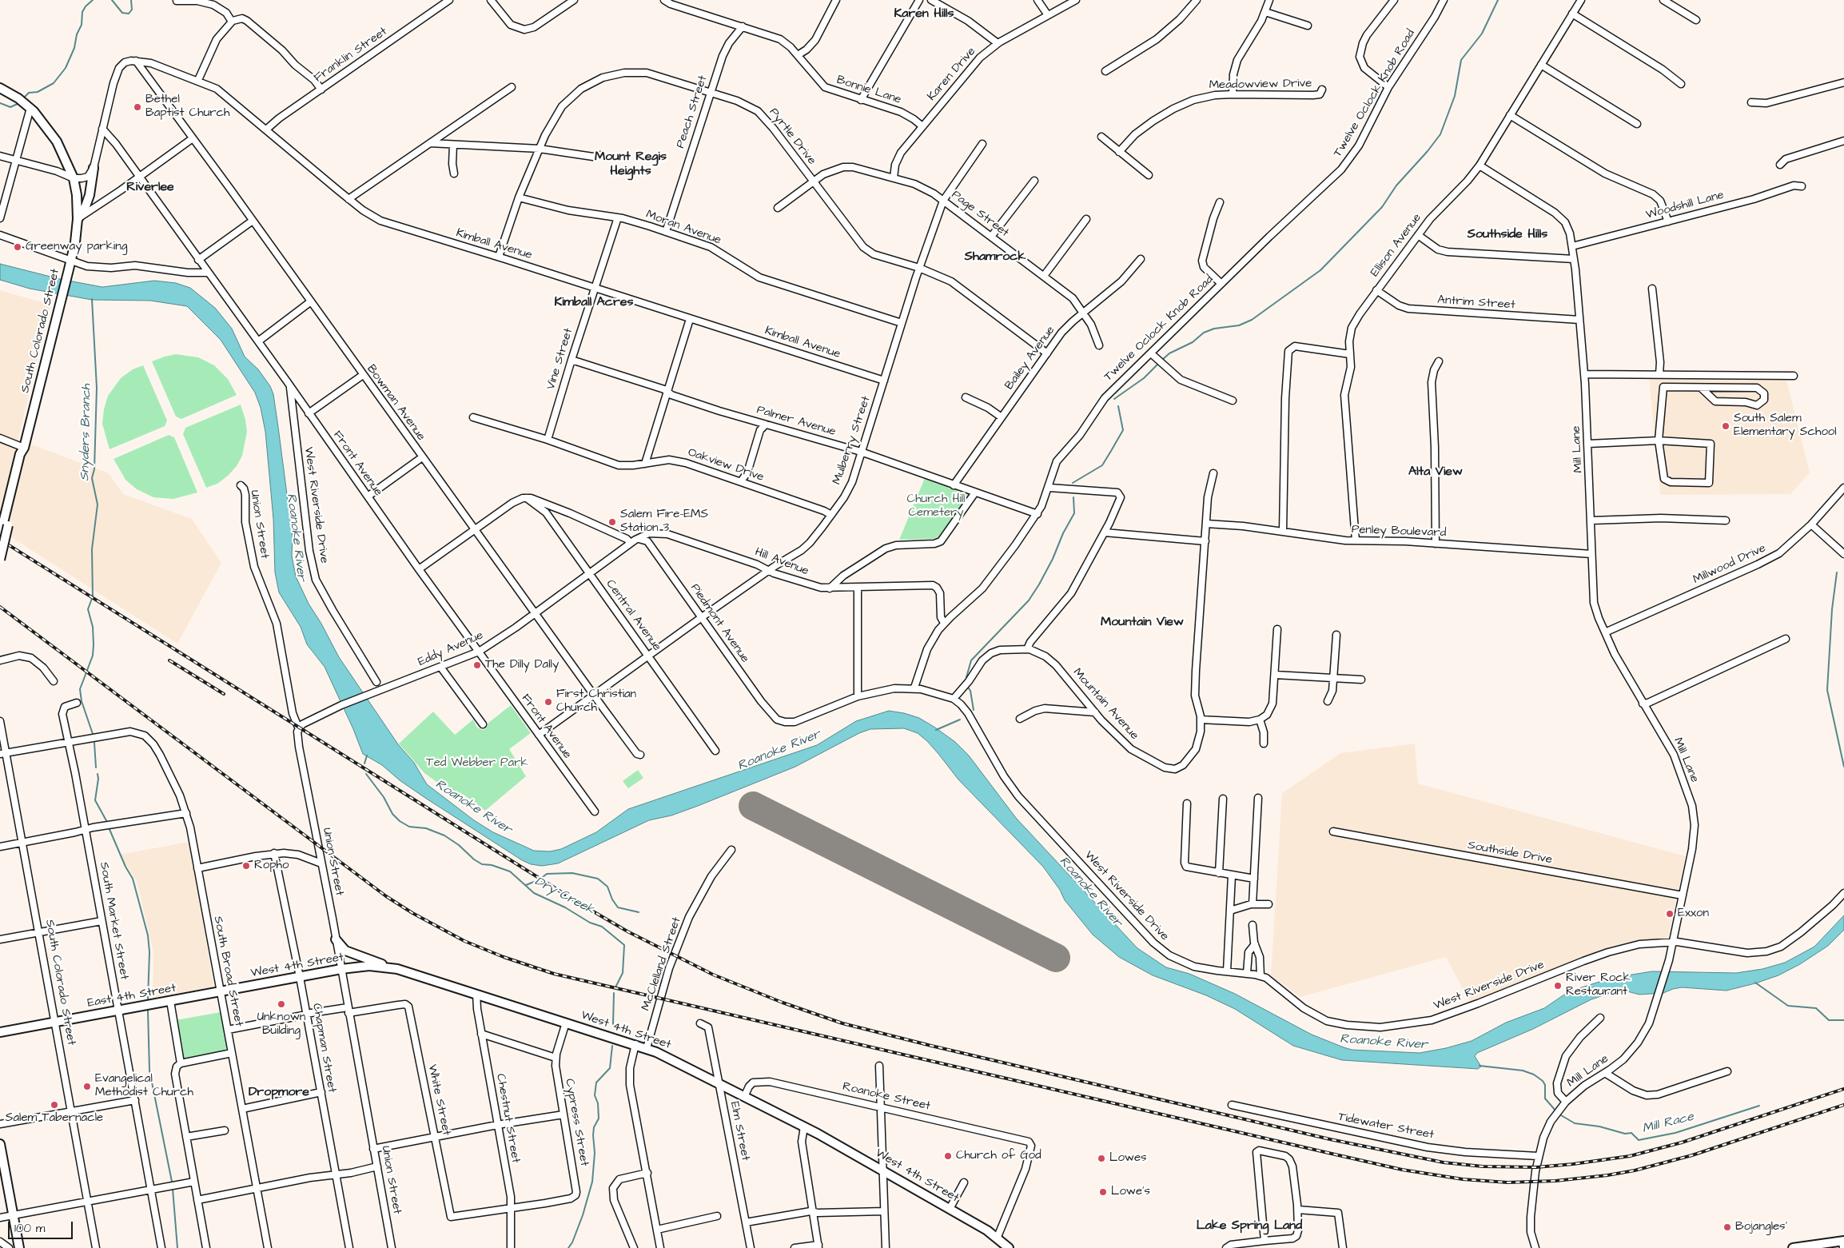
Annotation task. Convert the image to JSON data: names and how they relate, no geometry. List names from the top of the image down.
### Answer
{
  "streets": {
    "main road": ["South Colorado Street", "West 4th Street", "East 4th Street"],
    "street": [
      "Franklin Street",
      "Karen Drive",
      "Meadowview Drive",
      "Bonnie Lane",
      "Twelve Oclock Knob Road",
      "Peach Street",
      "Pyrtle Drive",
      "Woodshill Lane",
      "Page Street",
      "Moran Avenue",
      "Kimball Avenue",
      "Ellison Avenue",
      "Antrim Street",
      "Bailey Avenue",
      "Vine Street",
      "Bowman Avenue",
      "Palmer Avenue",
      "Mulberry Street",
      "Mill Lane",
      "Front Avenue",
      "Oakview Drive",
      "West Riverside Drive",
      "Union Street",
      "Penley Boulevard",
      "Hill Avenue",
      "Millwood Drive",
      "Central Avenue",
      "Piedmont Avenue",
      "Eddy Avenue",
      "Mountain Avenue",
      "Southside Drive",
      "South Market Street",
      "McClelland Street",
      "South Broad Street",
      "Chapman Street",
      "Roanoke Street",
      "White Street",
      "Chestnut Street",
      "Cypress Street",
      "Tidewater Street",
      "Elm Street"
    ]
  },
  "crossings": [
    ["Franklin Street", "Kimball Avenue"],
    ["Karen Drive", "Bonnie Lane"],
    ["Karen Drive", "Page Street"],
    ["Bonnie Lane", "Peach Street"],
    ["Twelve Oclock Knob Road", "Palmer Avenue"],
    ["Twelve Oclock Knob Road", "West Riverside Drive"],
    ["Twelve Oclock Knob Road", "Hill Avenue"],
    ["Peach Street", "Pyrtle Drive"],
    ["Peach Street", "Moran Avenue"],
    ["Pyrtle Drive", "Page Street"],
    ["Pyrtle Drive", "Moran Avenue"],
    ["Pyrtle Drive", "Kimball Avenue"],
    ["Pyrtle Drive", "Bailey Avenue"],
    ["Pyrtle Drive", "Mulberry Street"],
    ["Woodshill Lane", "Mill Lane"],
    ["Page Street", "Bailey Avenue"],
    ["Page Street", "Mulberry Street"],
    ["Moran Avenue", "Vine Street"],
    ["Moran Avenue", "Mulberry Street"],
    ["Kimball Avenue", "Vine Street"],
    ["Kimball Avenue", "Bowman Avenue"],
    ["Kimball Avenue", "Mulberry Street"],
    ["Ellison Avenue", "Antrim Street"],
    ["Ellison Avenue", "Mill Lane"],
    ["Ellison Avenue", "Penley Boulevard"],
    ["Antrim Street", "Mill Lane"],
    ["South Colorado Street", "South Broad Street"],
    ["South Colorado Street", "East 4th Street"],
    ["Bailey Avenue", "Palmer Avenue"],
    ["Vine Street", "Palmer Avenue"],
    ["Vine Street", "Oakview Drive"],
    ["Bowman Avenue", "Mulberry Street"],
    ["Bowman Avenue", "Eddy Avenue"],
    ["Palmer Avenue", "Mulberry Street"],
    ["Mulberry Street", "Front Avenue"],
    ["Mulberry Street", "Oakview Drive"],
    ["Mulberry Street", "Hill Avenue"],
    ["Mulberry Street", "Central Avenue"],
    ["Mulberry Street", "Piedmont Avenue"],
    ["Mill Lane", "West Riverside Drive"],
    ["Mill Lane", "Penley Boulevard"],
    ["Mill Lane", "Millwood Drive"],
    ["Mill Lane", "Southside Drive"],
    ["Mill Lane", "Tidewater Street"],
    ["Front Avenue", "West Riverside Drive"],
    ["Front Avenue", "Eddy Avenue"],
    ["West Riverside Drive", "Piedmont Avenue"],
    ["West Riverside Drive", "Mountain Avenue"],
    ["Union Street", "Eddy Avenue"],
    ["Union Street", "West 4th Street"],
    ["Union Street", "White Street"],
    ["Penley Boulevard", "Mountain Avenue"],
    ["Hill Avenue", "Piedmont Avenue"],
    ["Hill Avenue", "Eddy Avenue"],
    ["Central Avenue", "Eddy Avenue"],
    ["Piedmont Avenue", "Eddy Avenue"],
    ["South Market Street", "South Broad Street"],
    ["South Market Street", "East 4th Street"],
    ["McClelland Street", "West 4th Street"],
    ["West 4th Street", "South Broad Street"],
    ["West 4th Street", "East 4th Street"],
    ["West 4th Street", "Chapman Street"],
    ["West 4th Street", "Roanoke Street"],
    ["West 4th Street", "Chestnut Street"],
    ["West 4th Street", "Cypress Street"],
    ["West 4th Street", "Elm Street"],
    ["South Broad Street", "East 4th Street"],
    ["White Street", "Chestnut Street"],
    ["White Street", "Cypress Street"],
    ["Chestnut Street", "Cypress Street"]
  ],
  "districts": [
    "Karen Hills",
    "Mount Regis Heights",
    "Riverlee",
    "Southside Hills",
    "Shamrock",
    "Kimball Acres",
    "Alta View",
    "Mountain View",
    "Dropmore",
    "Lake Spring Land"
  ],
  "water": [
    "Snyders Branch",
    "Roanoke River",
    "Dry Creek",
    "Mill Race"
  ],
  "parks": ["Church Hill Cemetery", "Ted Webber Park"],
  "places": [
    "Bethel Baptist Church",
    "Greenway parking",
    "South Salem Elementary School",
    "Salem Fire-EMS Station 3",
    "The Dilly Dally",
    "First Christian Church",
    "Ropho",
    "Exxon",
    "River Rock Restaurant",
    "Unknown Building",
    "Evangelical Methodist Church",
    "Salem Tabernacle",
    "Church of God",
    "Lowes",
    "Lowe's",
    "Bojangles'"
  ],
  "scale_bar": "100 m"
}
